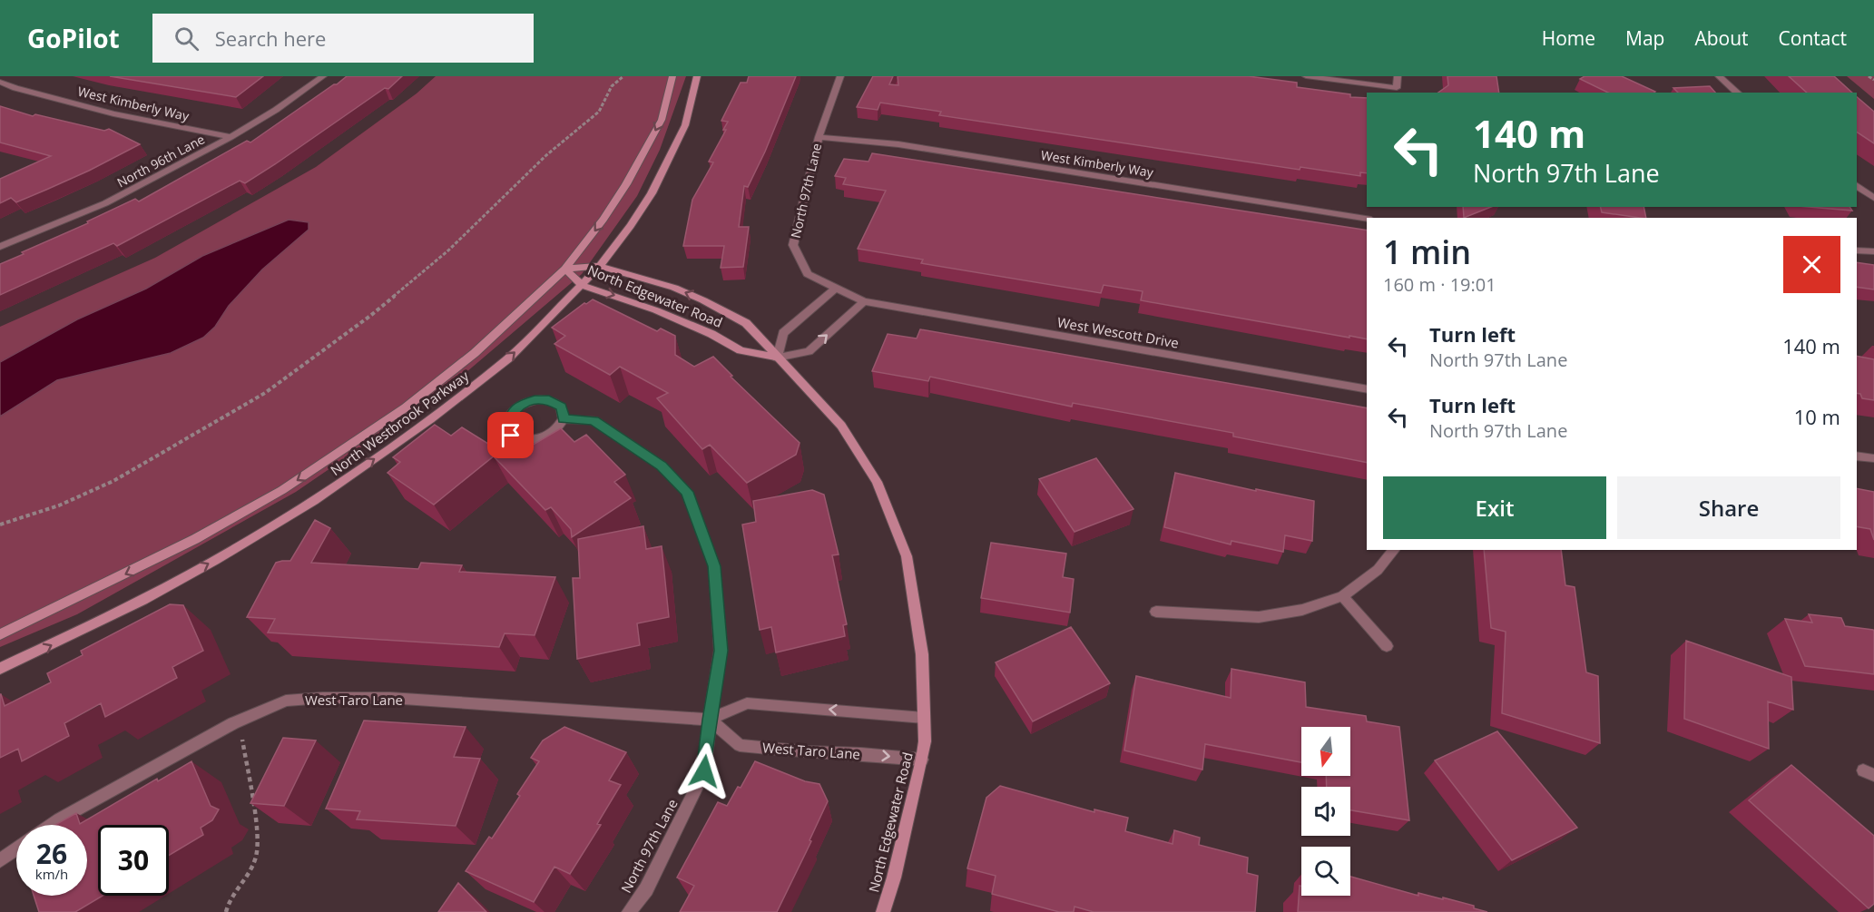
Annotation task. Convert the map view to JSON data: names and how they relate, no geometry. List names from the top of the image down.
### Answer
{
  "streets": {
    "street": [
      "West Kimberly Way",
      "North 96th Lane",
      "North 97th Lane",
      "North Edgewater Road",
      "West Wescott Drive",
      "North Westbrook Parkway",
      "West Taro Lane"
    ]
  },
  "crossings": [
    ["West Kimberly Way", "North 96th Lane"],
    ["West Kimberly Way", "North 97th Lane"],
    ["North 97th Lane", "West Wescott Drive"],
    ["North 97th Lane", "West Taro Lane"],
    ["North Edgewater Road", "North Westbrook Parkway"],
    ["North Edgewater Road", "West Taro Lane"]
  ],
  "north": "bottom",
  "page": {
    "header": "GoPilot",
    "search": "Search here",
    "nav": [
      "Home",
      "Map",
      "About",
      "Contact"
    ],
    "turn": ["140 m", "North 97th Lane"],
    "heading": ["1 min", "160 m · 19:01"],
    "list": [
      {
        "name": "Turn left",
        "note": "North 97th Lane",
        "value": "140 m"
      },
      {
        "name": "Turn left",
        "note": "North 97th Lane",
        "value": "10 m"
      }
    ],
    "buttons": ["Exit", "Share"],
    "speed": "26 km/h",
    "limit": "30"
  }
}
